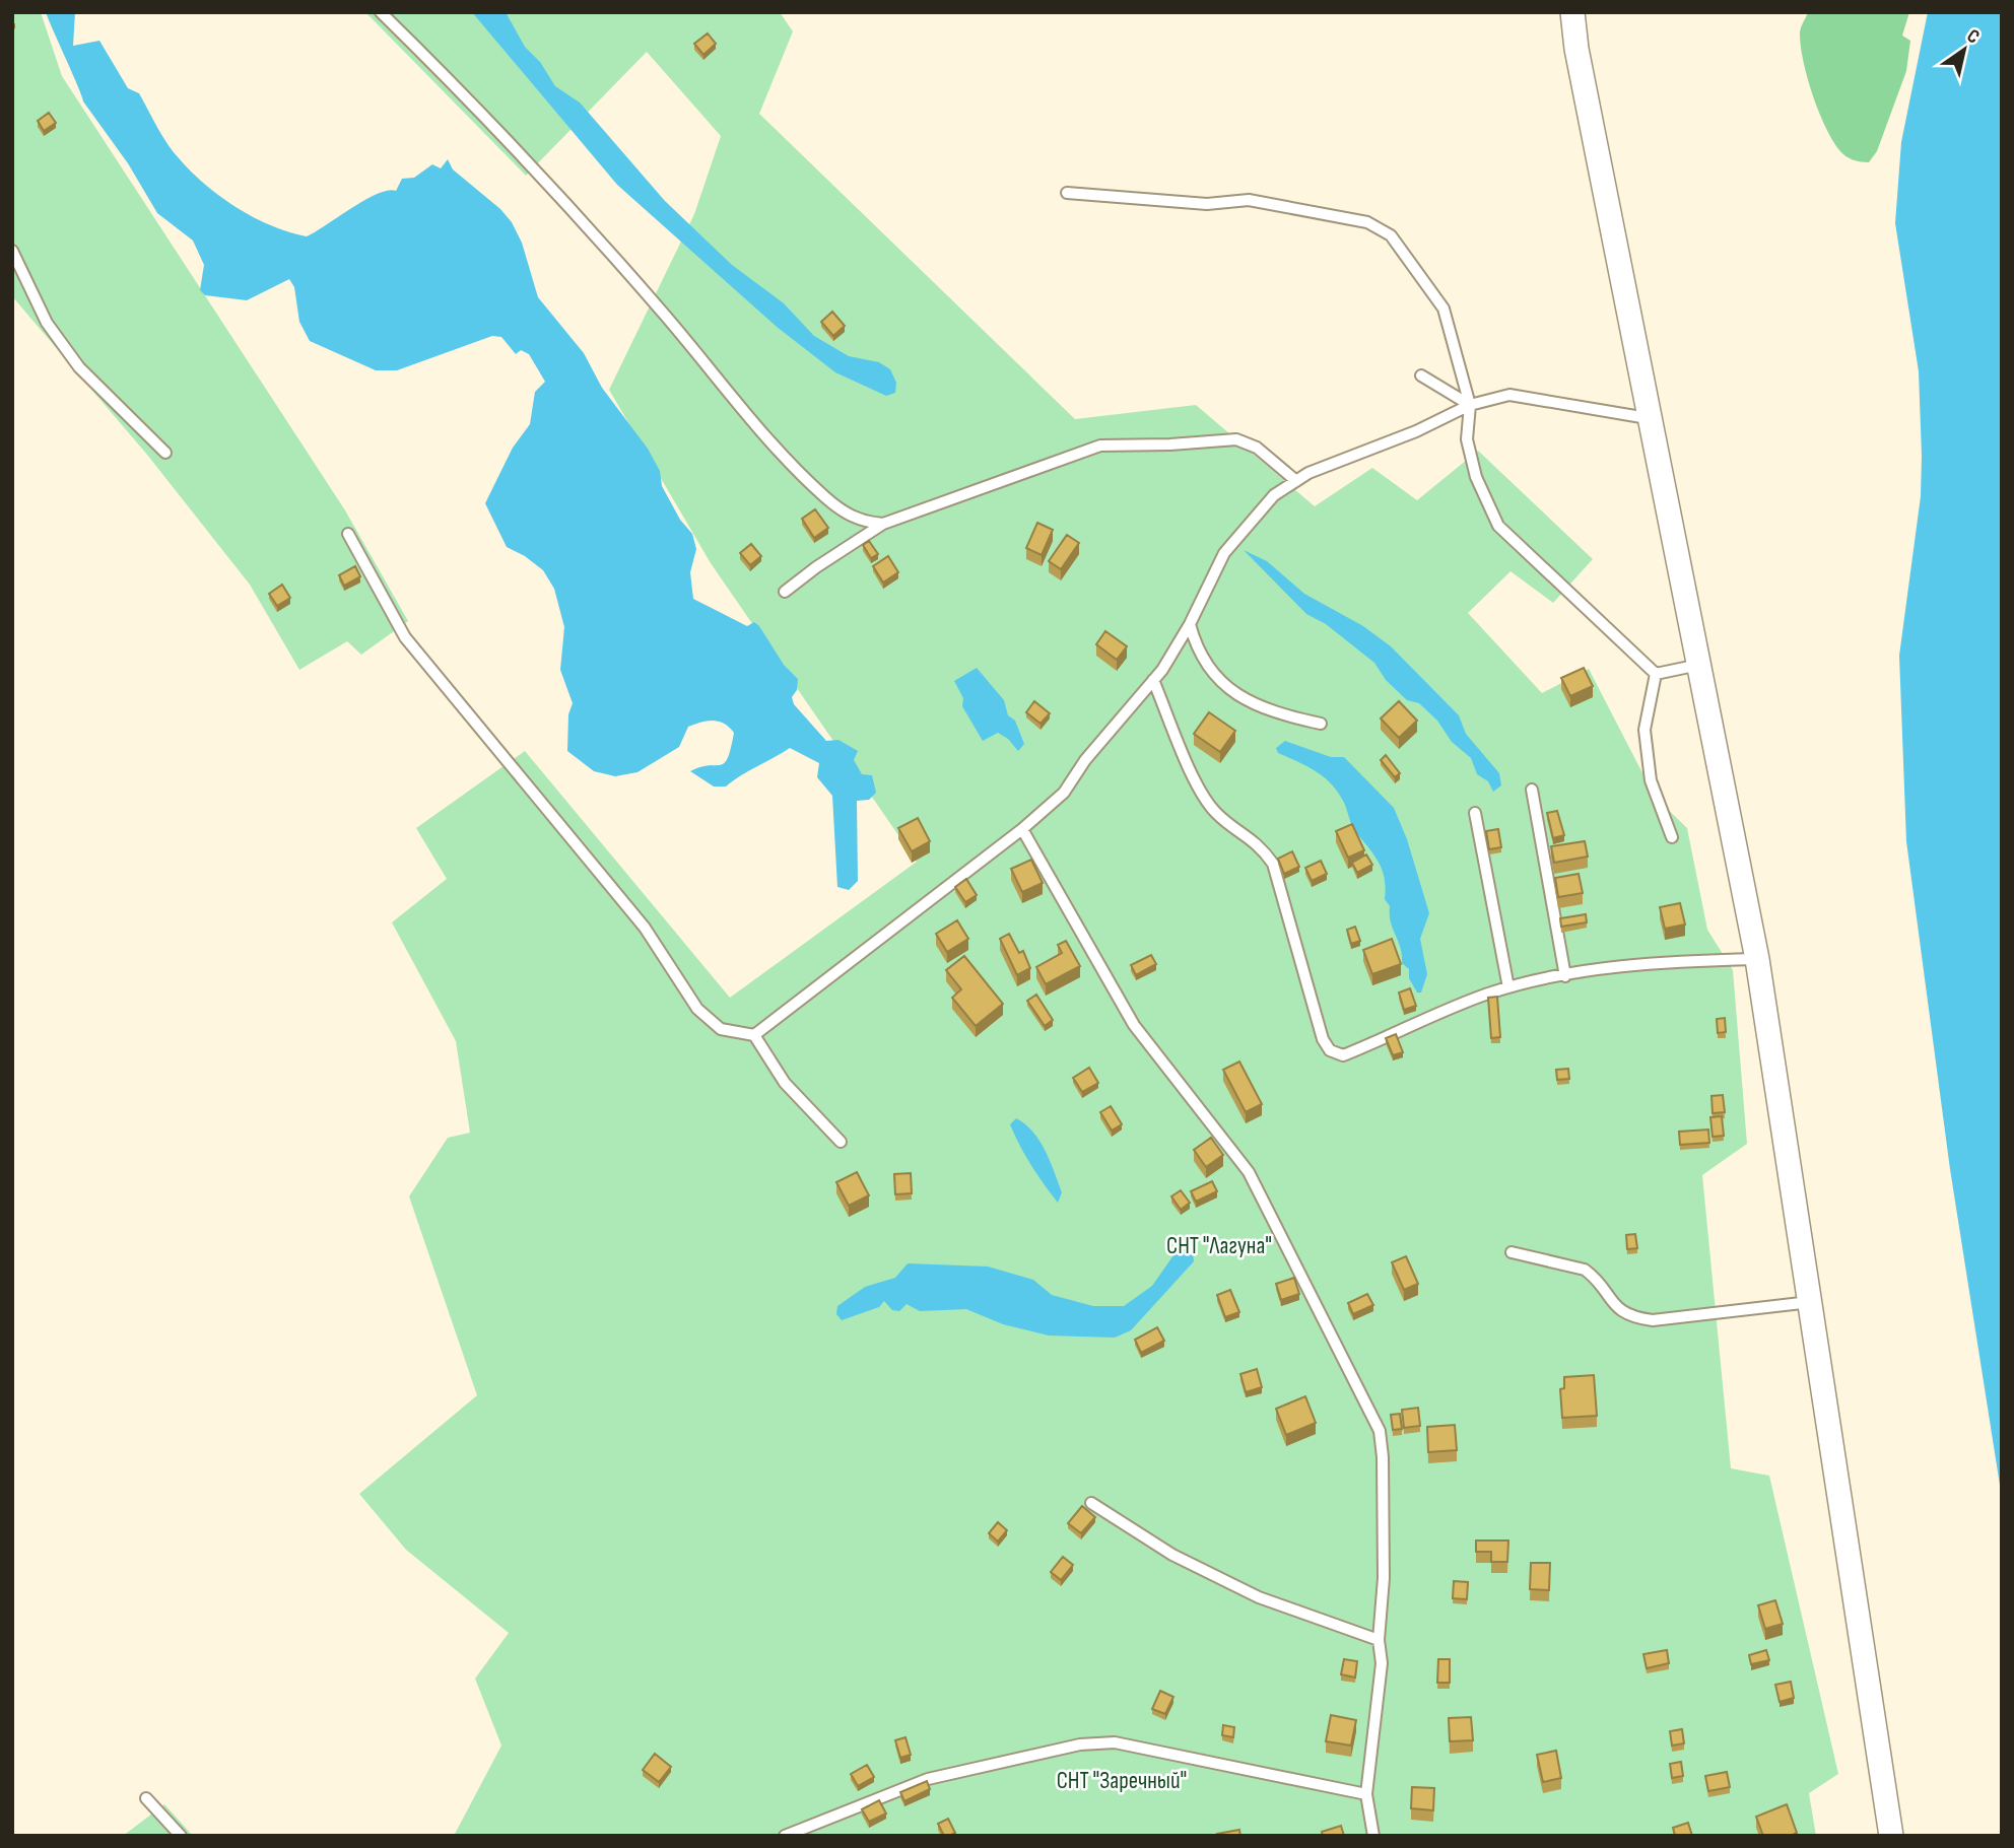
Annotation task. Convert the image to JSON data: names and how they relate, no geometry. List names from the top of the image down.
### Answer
{
  "parks": ["СНТ \"Лагуна\"", "СНТ \"Заречный\""],
  "north": "top right"
}
